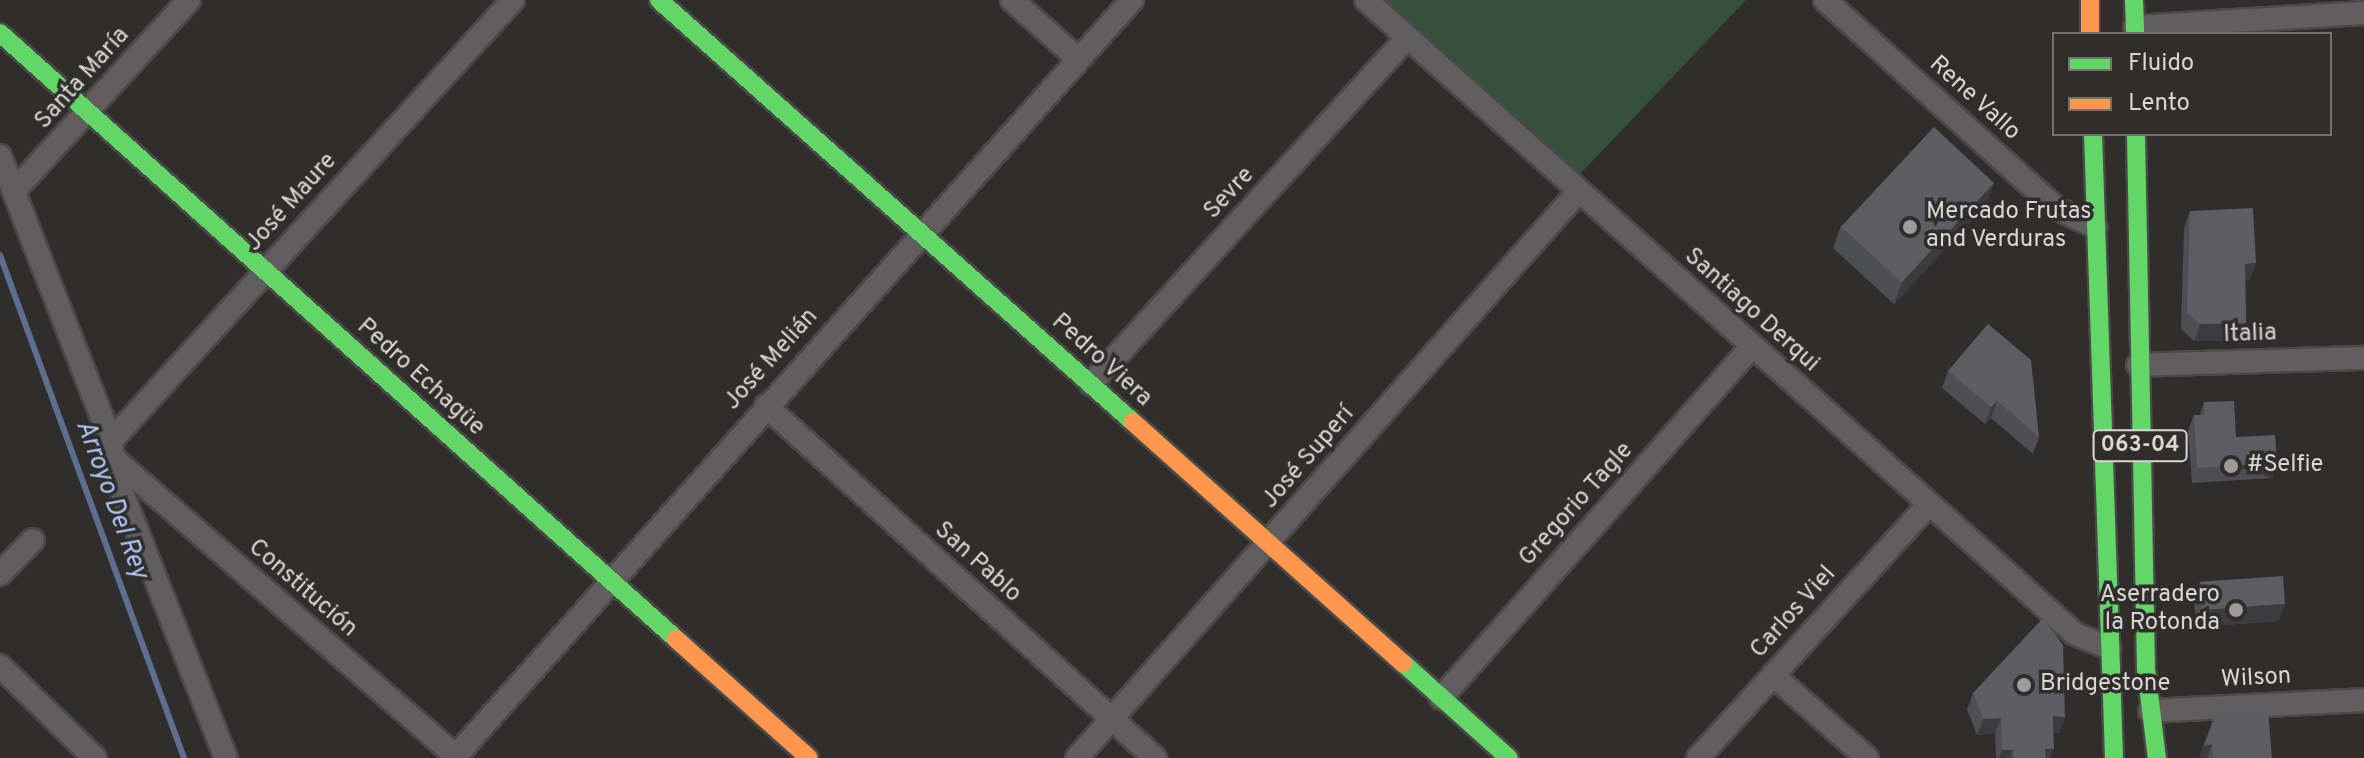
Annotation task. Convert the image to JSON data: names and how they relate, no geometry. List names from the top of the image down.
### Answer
{
  "streets": {
    "street": [
      "Santa María",
      "Rene Vallo",
      "Sevre",
      "José Maure",
      "Santiago Derqui",
      "Italia",
      "José Melián",
      "Pedro Viera",
      "Pedro Echagüe",
      "063-04",
      "José Superí",
      "Gregorio Tagle",
      "San Pablo",
      "Constitución",
      "Carlos Viel",
      "Wilson"
    ]
  },
  "crossings": [
    ["Santa María", "Pedro Echagüe"],
    ["Rene Vallo", "063-04"],
    ["Sevre", "Santiago Derqui"],
    ["Sevre", "Pedro Viera"],
    ["José Maure", "Pedro Echagüe"],
    ["José Maure", "Constitución"],
    ["Santiago Derqui", "063-04"],
    ["Santiago Derqui", "José Superí"],
    ["Santiago Derqui", "Gregorio Tagle"],
    ["Santiago Derqui", "Carlos Viel"],
    ["Italia", "063-04"],
    ["José Melián", "Pedro Viera"],
    ["José Melián", "Pedro Echagüe"],
    ["José Melián", "San Pablo"],
    ["José Melián", "Constitución"],
    ["Pedro Viera", "José Superí"],
    ["Pedro Viera", "Gregorio Tagle"],
    ["063-04", "Wilson"],
    ["José Superí", "San Pablo"]
  ],
  "water": ["Arroyo Del Rey"],
  "places": [
    "Mercado Frutas and Verduras",
    "#Selfie",
    "Aserradero la Rotonda",
    "Bridgestone"
  ],
  "legend": ["Fluido", "Lento"]
}
